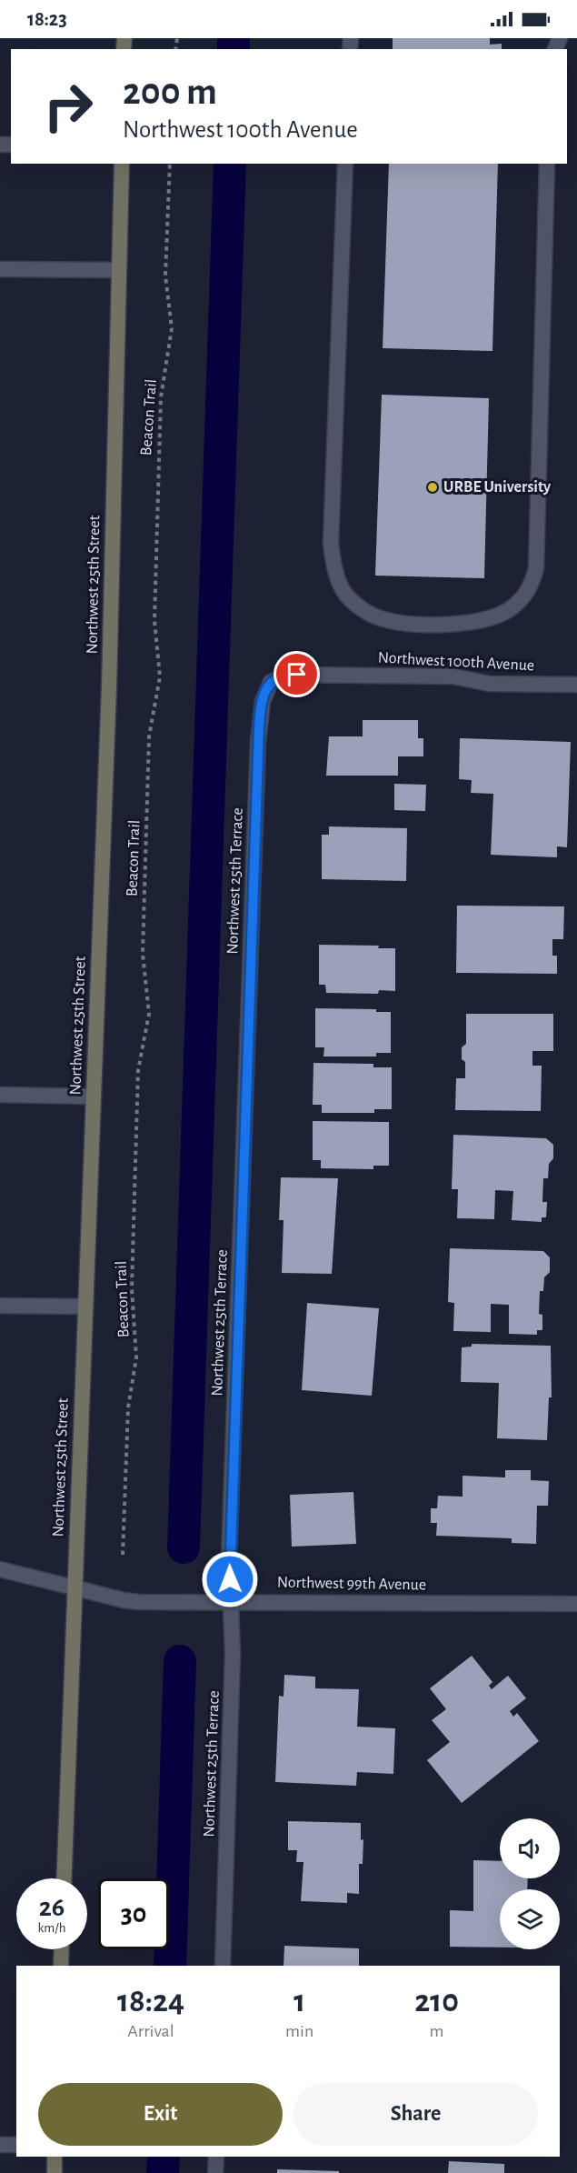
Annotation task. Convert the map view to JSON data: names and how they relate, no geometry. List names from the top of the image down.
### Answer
{
  "streets": {
    "main road": ["Northwest 25th Street"],
    "street": ["Northwest 100th Avenue", "Northwest 25th Terrace", "Northwest 99th Avenue"],
    "path": ["Beacon Trail"]
  },
  "crossings": [
    ["Northwest 25th Street", "Northwest 99th Avenue"],
    ["Northwest 100th Avenue", "Northwest 25th Terrace"],
    ["Northwest 25th Terrace", "Northwest 99th Avenue"]
  ],
  "places": ["URBE University"],
  "page": {
    "status": "18:23",
    "turn": ["200 m", "Northwest 100th Avenue"],
    "speed": "26 km/h",
    "limit": "30",
    "eta": [
      "18:24",
      "Arrival",
      "1",
      "min",
      "210",
      "m"
    ],
    "buttons": ["Exit", "Share"]
  }
}
